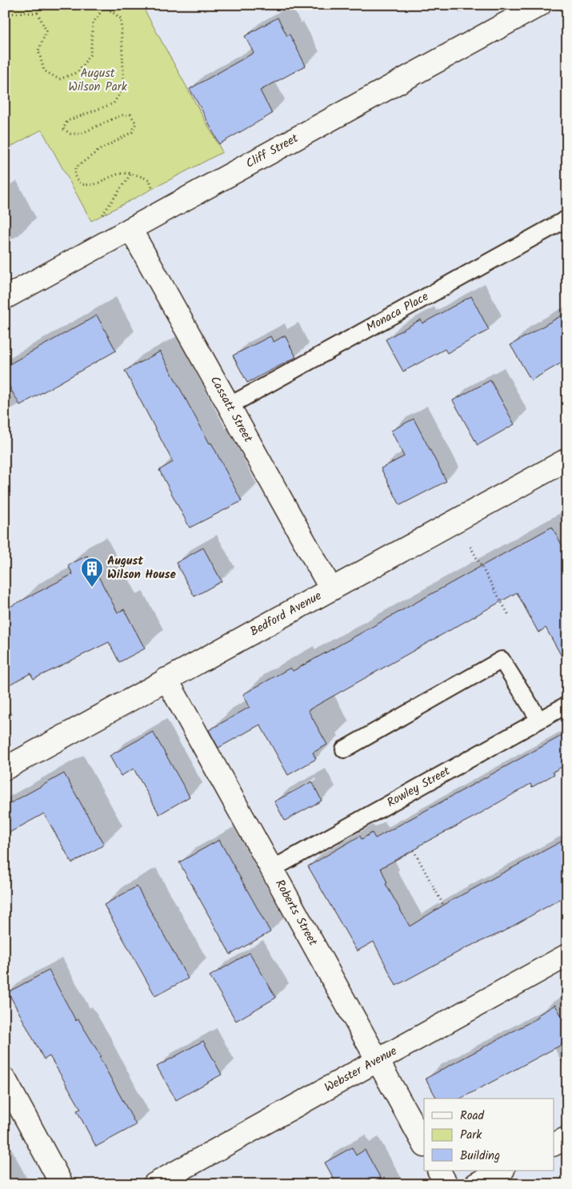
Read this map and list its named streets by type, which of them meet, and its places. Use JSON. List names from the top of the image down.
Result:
{
  "streets": {
    "street": [
      "Cliff Street",
      "Cassatt Street",
      "Bedford Avenue",
      "Roberts Street",
      "Webster Avenue"
    ],
    "lane": ["Monaca Place", "Rowley Street"]
  },
  "crossings": [
    ["Cliff Street", "Cassatt Street"],
    ["Monaca Place", "Cassatt Street"],
    ["Cassatt Street", "Bedford Avenue"],
    ["Bedford Avenue", "Roberts Street"],
    ["Rowley Street", "Roberts Street"],
    ["Roberts Street", "Webster Avenue"]
  ],
  "parks": ["August Wilson Park"],
  "places": {
    "building": ["August Wilson House"]
  },
  "legend": ["Road", "Park", "Building"]
}
